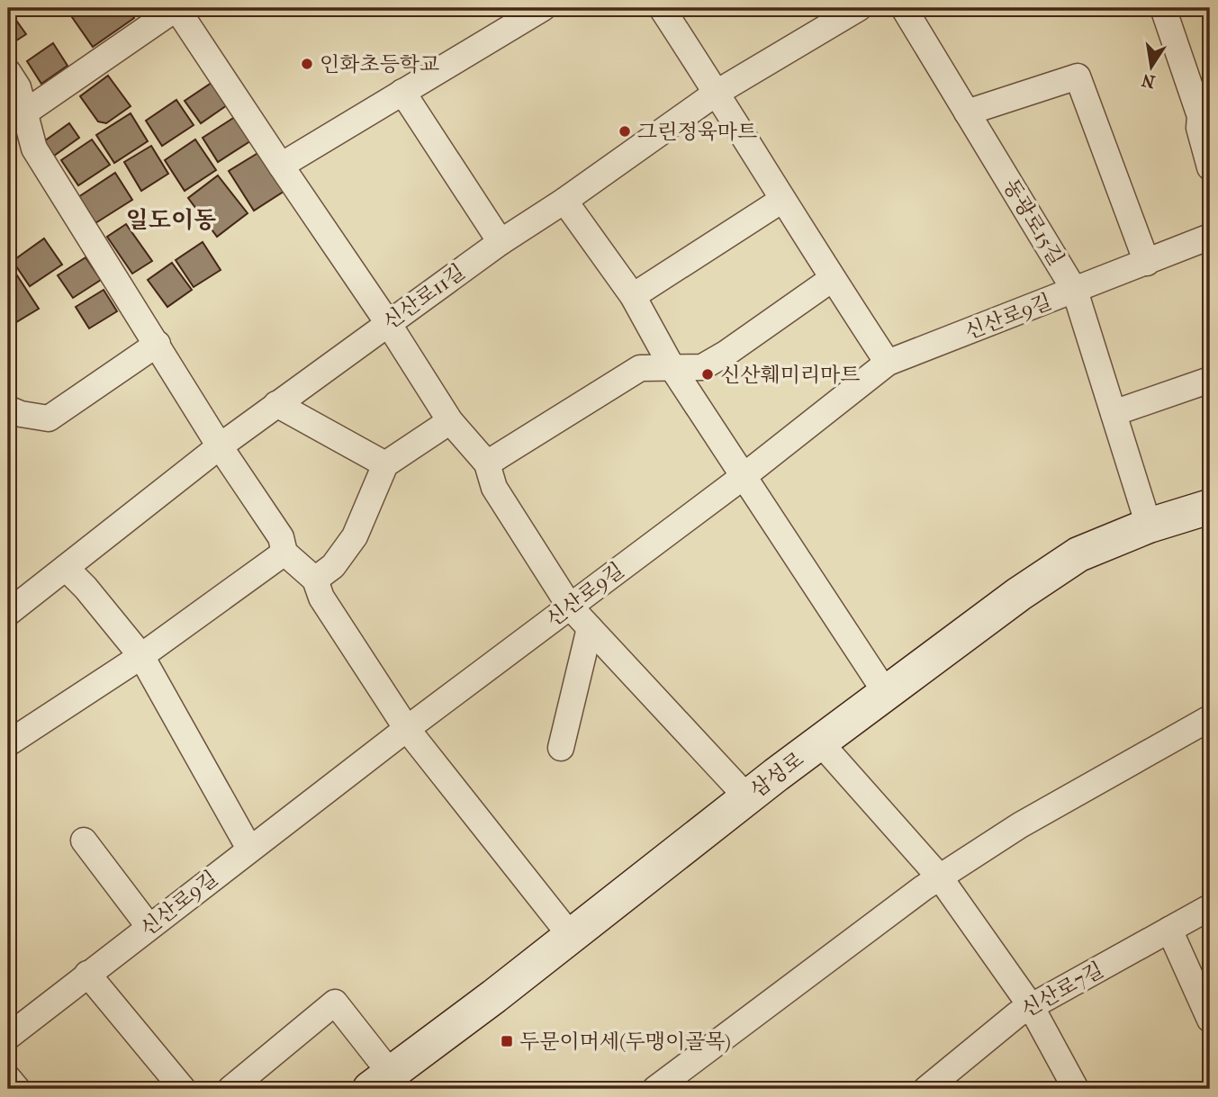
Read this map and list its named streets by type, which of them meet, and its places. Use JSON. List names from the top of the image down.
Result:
{
  "streets": {
    "street": [
      "동광로15길",
      "신산로11길",
      "신산로9길",
      "삼성로",
      "신산로7길"
    ]
  },
  "crossings": [
    ["동광로15길", "신산로9길"],
    ["동광로15길", "삼성로"]
  ],
  "districts": ["일도이동"],
  "places": {
    "other": ["인화초등학교", "그린정육마트", "신산훼미리마트"],
    "transit": ["두문이머세(두맹이골목)"]
  },
  "north": "bottom"
}
